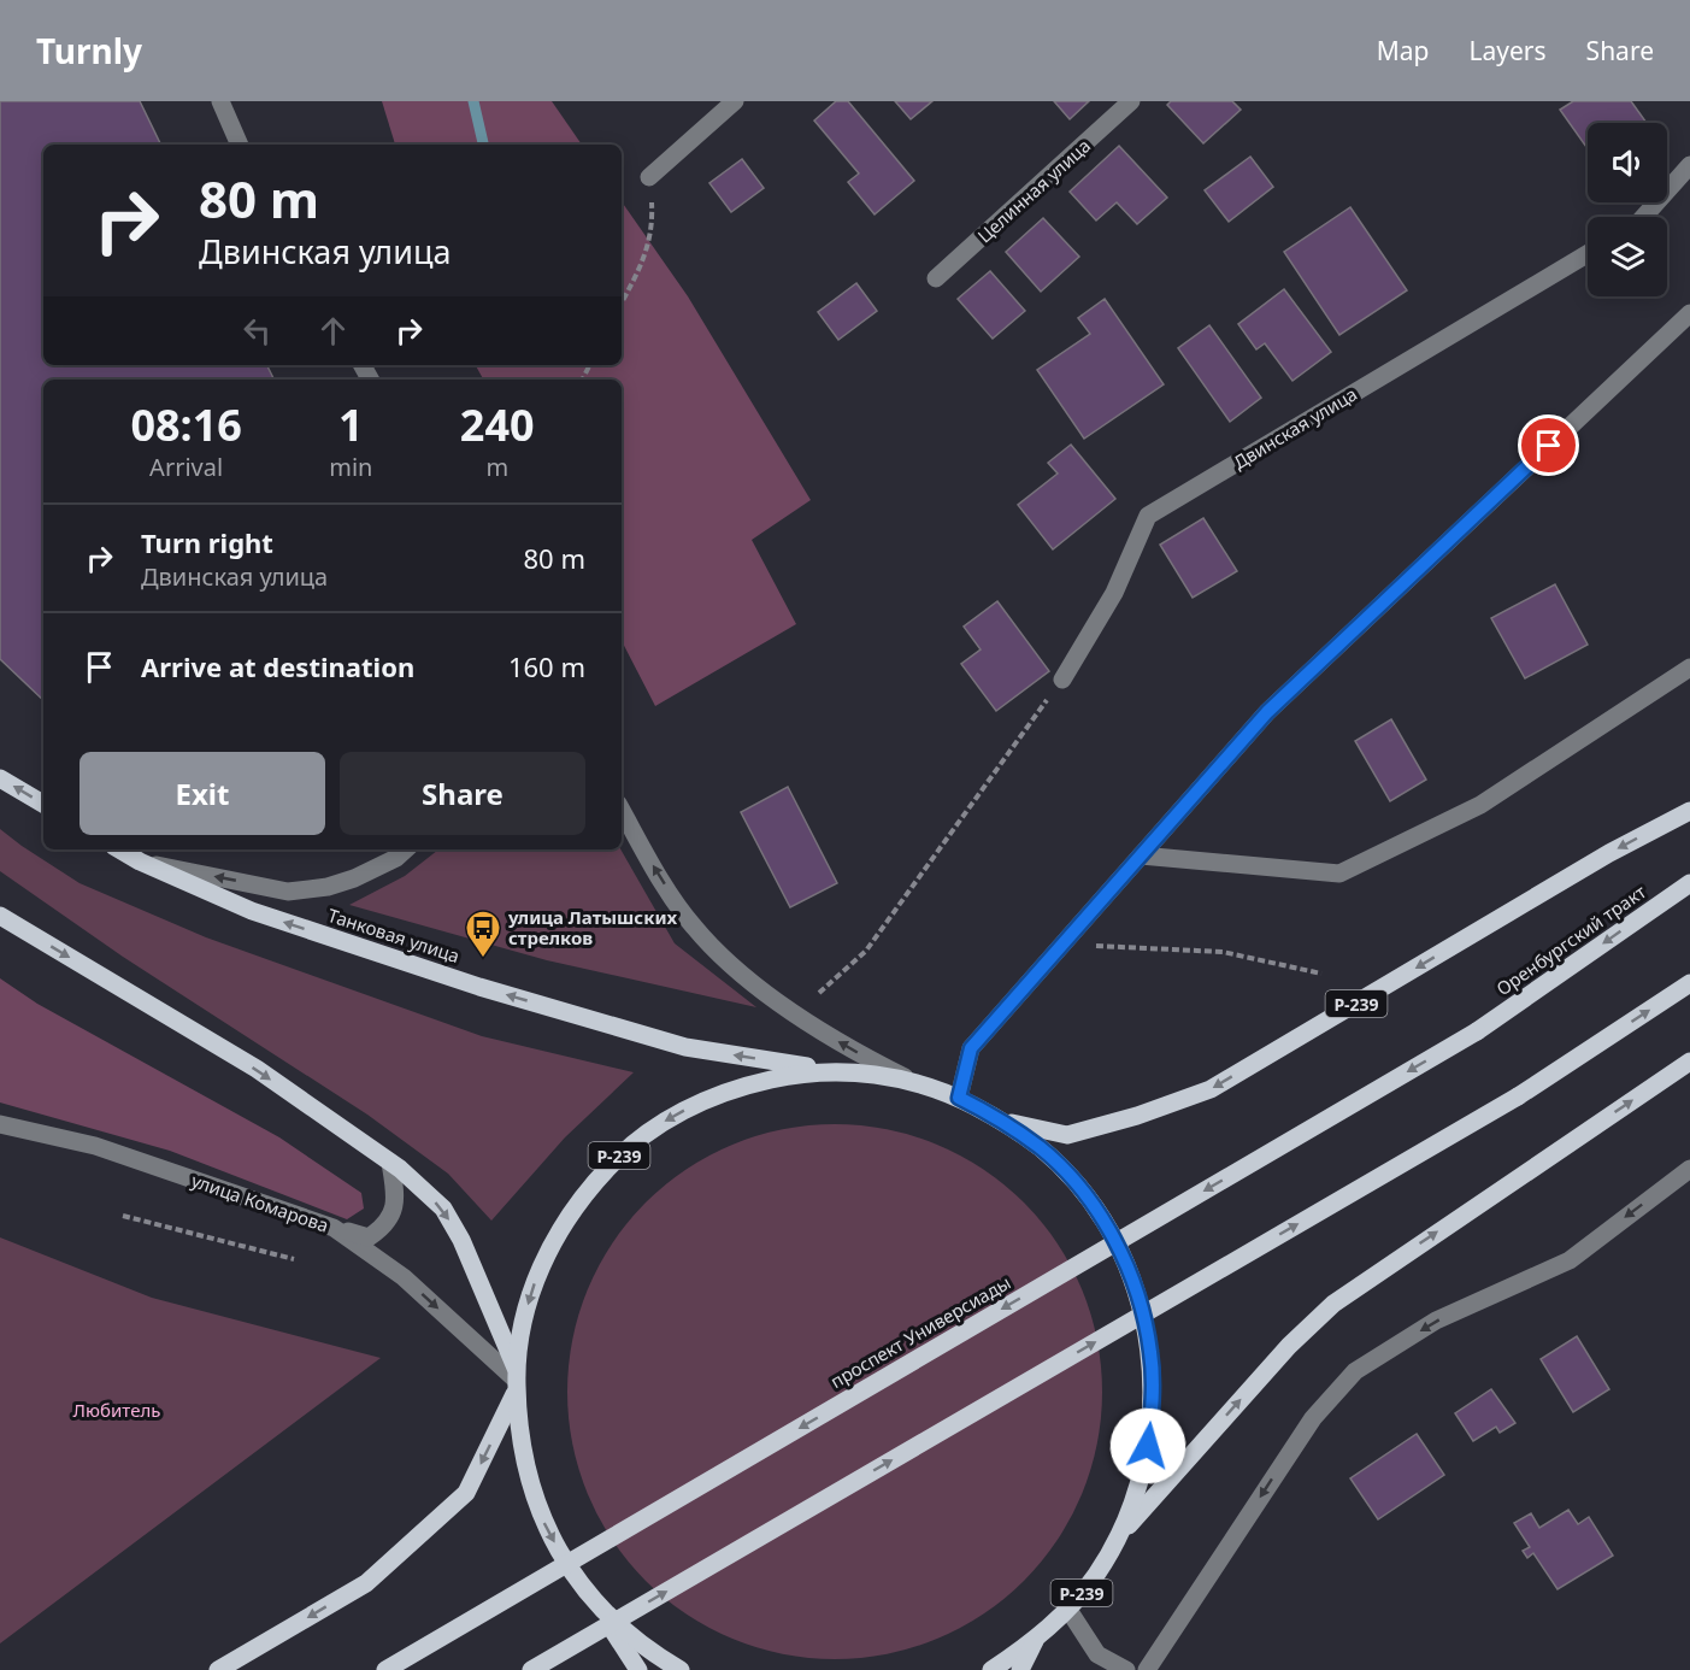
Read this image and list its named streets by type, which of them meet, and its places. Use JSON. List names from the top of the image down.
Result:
{
  "streets": {
    "main road": [
      "Танковая улица",
      "Оренбургский тракт",
      "Р-239",
      "проспект Универсиады"
    ],
    "street": ["Целинная улица", "Двинская улица", "улица Комарова"]
  },
  "crossings": [
    ["Танковая улица", "Р-239"],
    ["Оренбургский тракт", "проспект Универсиады"],
    ["Р-239", "улица Комарова"]
  ],
  "one_way": ["улица Комарова"],
  "parks": ["Любитель"],
  "places": {
    "bus stop": ["улица Латышских стрелков"]
  },
  "page": {
    "header": "Turnly",
    "nav": ["Map", "Layers", "Share"],
    "turn": ["80 m", "Двинская улица"],
    "eta": [
      "08:16",
      "Arrival",
      "1",
      "min",
      "240",
      "m"
    ],
    "list": [
      {
        "name": "Turn right",
        "note": "Двинская улица",
        "value": "80 m"
      },
      {
        "name": "Arrive at destination",
        "value": "160 m"
      }
    ],
    "buttons": ["Exit", "Share"]
  }
}
